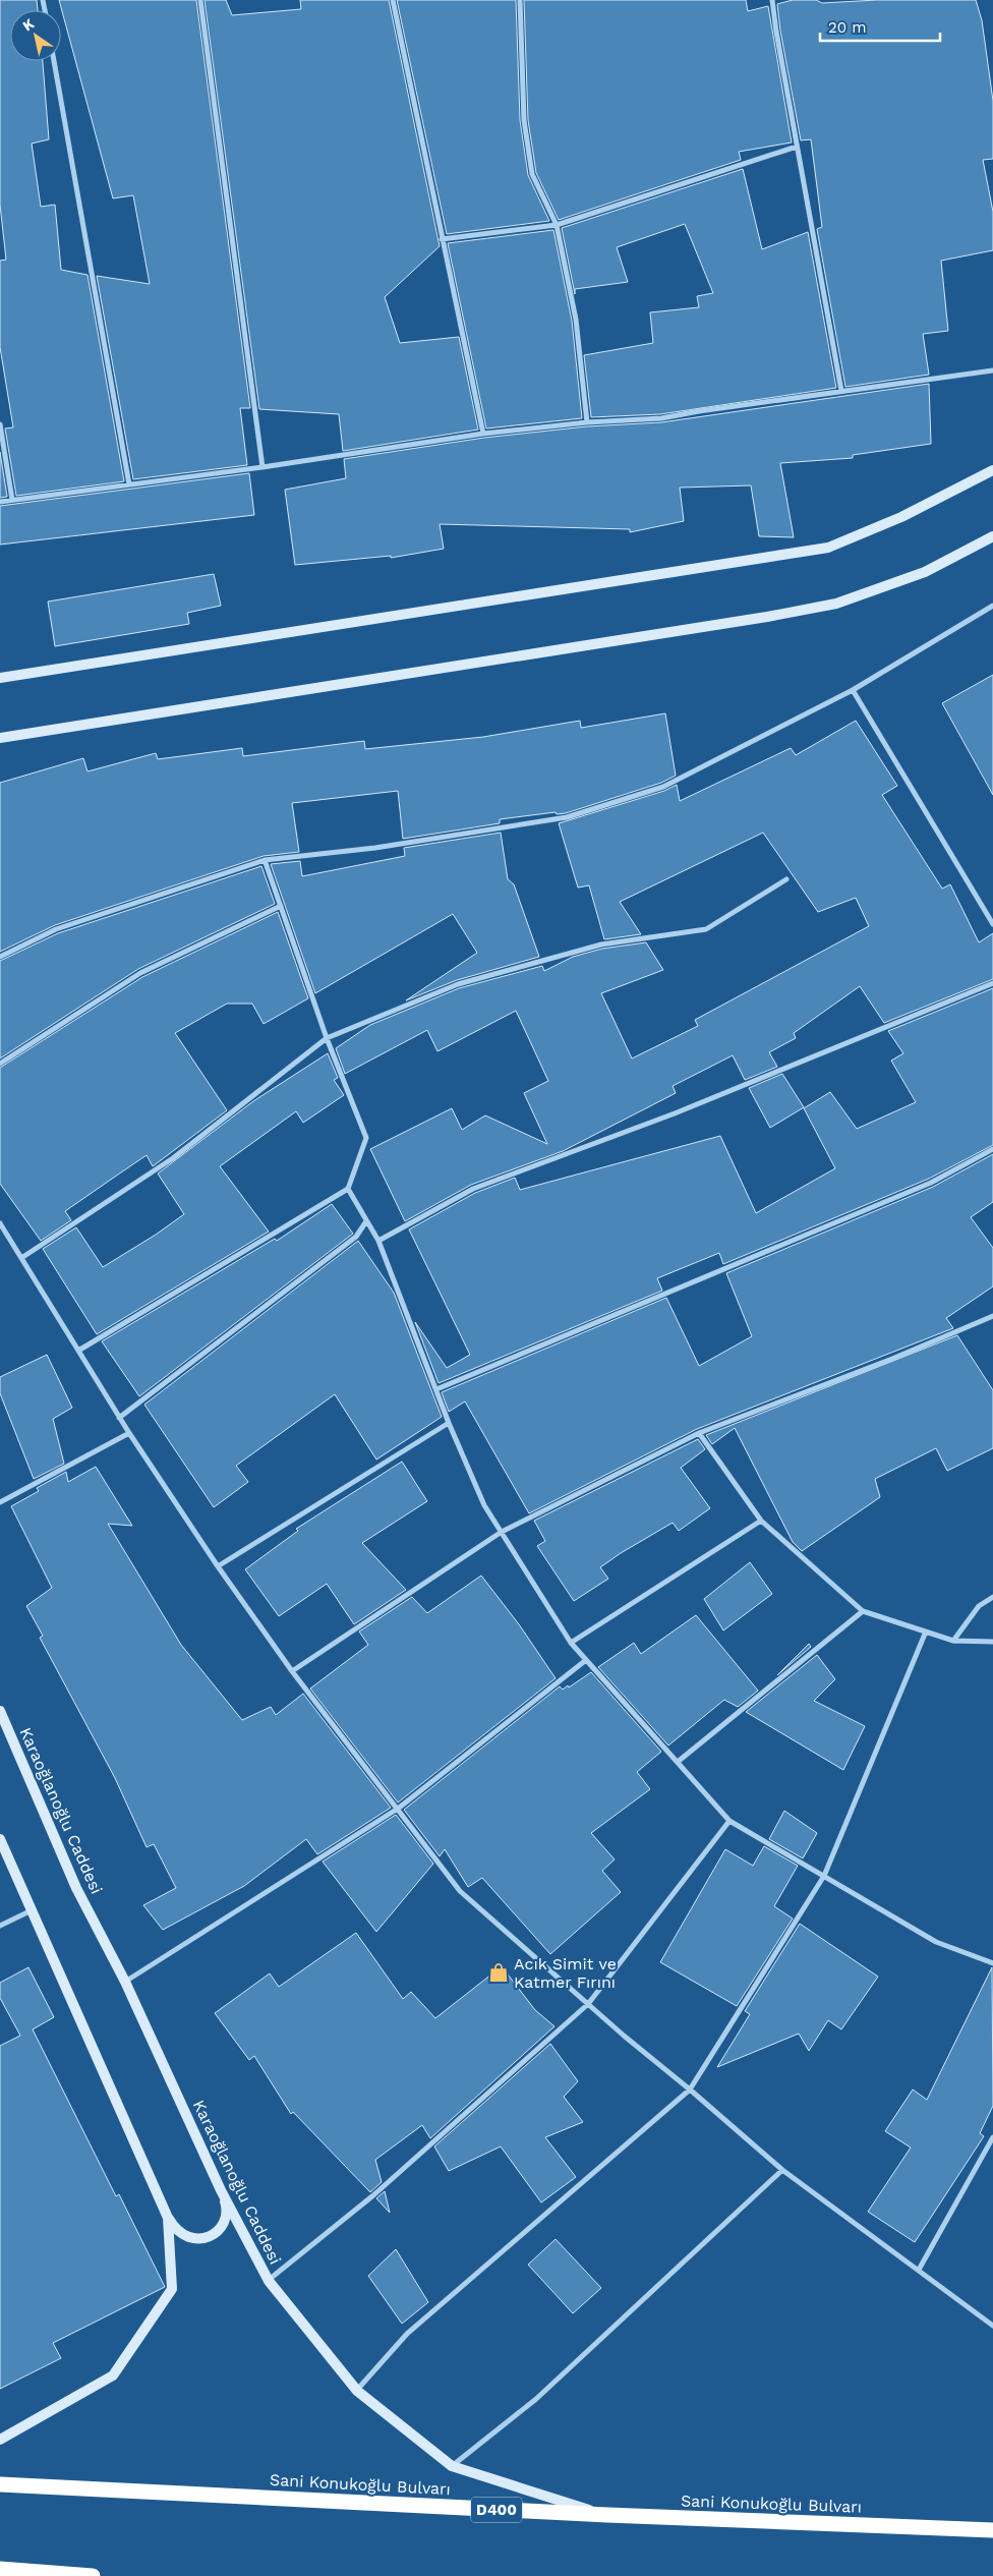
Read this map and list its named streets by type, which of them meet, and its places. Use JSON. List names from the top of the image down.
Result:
{
  "streets": {
    "highway": ["Sani Konukoğlu Bulvarı", "D400"],
    "main road": ["Karaoğlanoğlu Caddesi"]
  },
  "crossings": [
    ["Karaoğlanoğlu Caddesi", "Sani Konukoğlu Bulvarı"]
  ],
  "places": {
    "shop": ["Acık Simit ve Katmer Fırını"]
  },
  "scale_bar": "20 m",
  "north": "top left"
}
